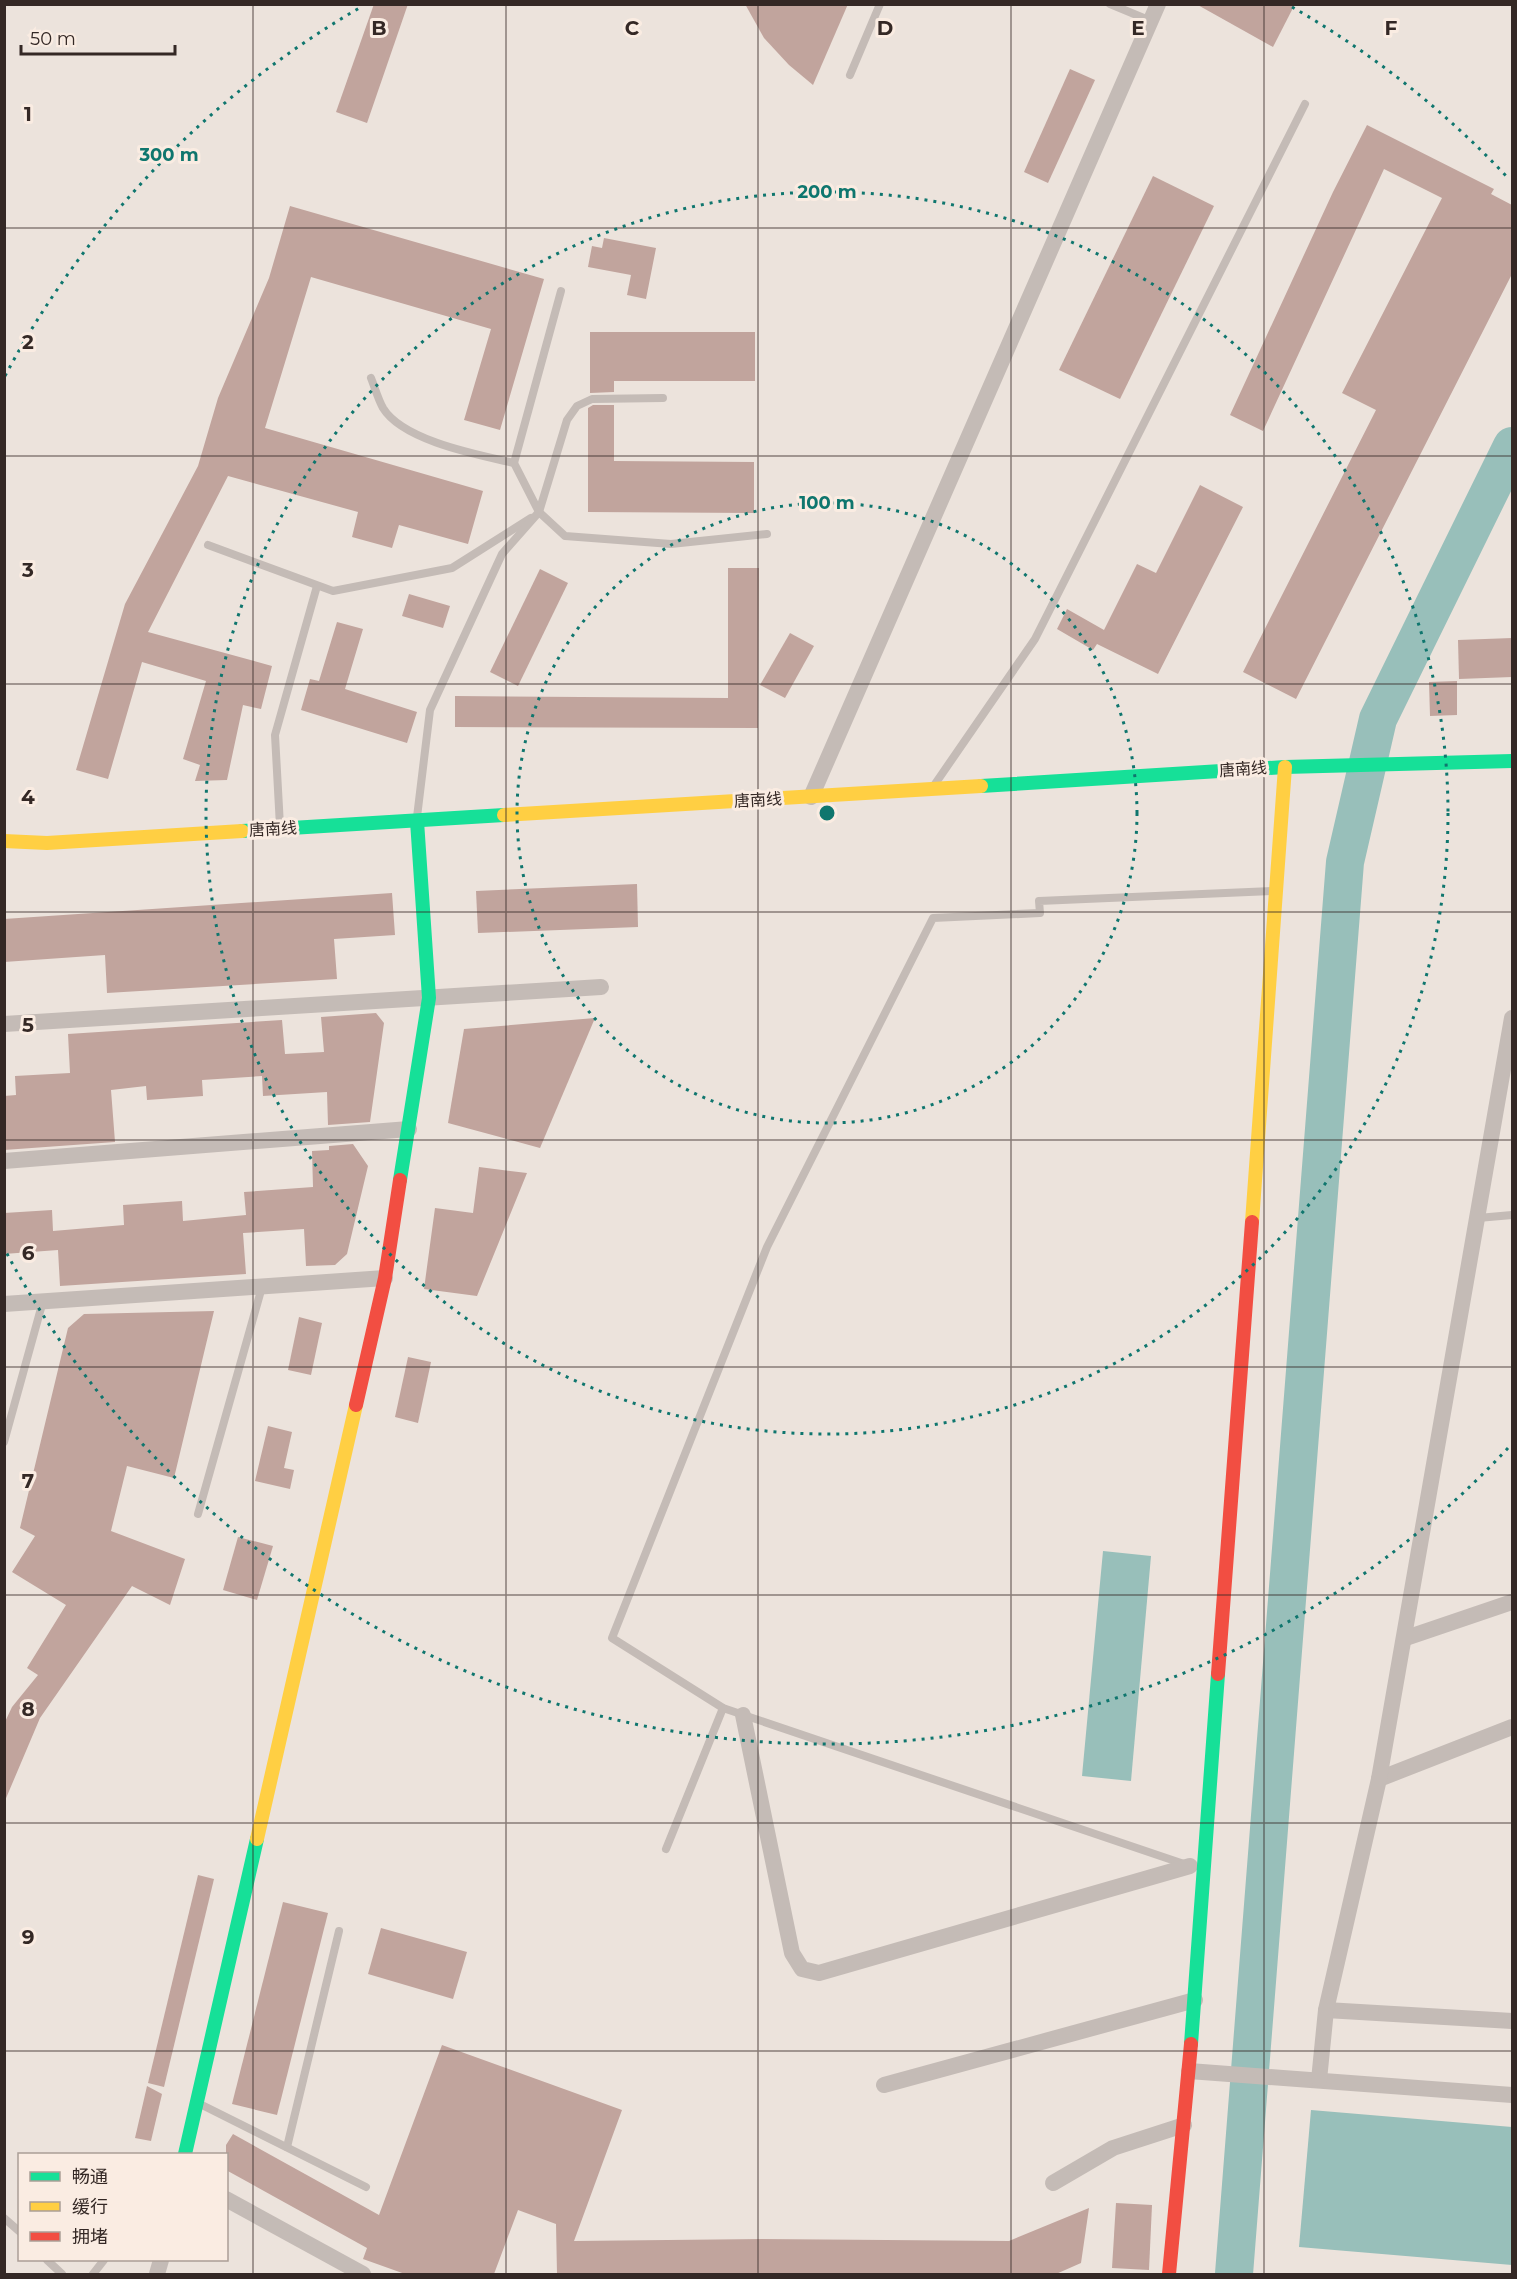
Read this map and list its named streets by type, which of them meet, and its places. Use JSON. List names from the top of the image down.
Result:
{
  "streets": {
    "street": ["唐南线"]
  },
  "legend": ["畅通", "缓行", "拥堵"],
  "scale_bar": "50 m",
  "grid": {
    "columns": [
      "B",
      "C",
      "D",
      "E",
      "F"
    ],
    "rows": [
      "1",
      "2",
      "3",
      "4",
      "5",
      "6",
      "7",
      "8",
      "9"
    ]
  },
  "rings": ["300 m", "200 m", "100 m"]
}
